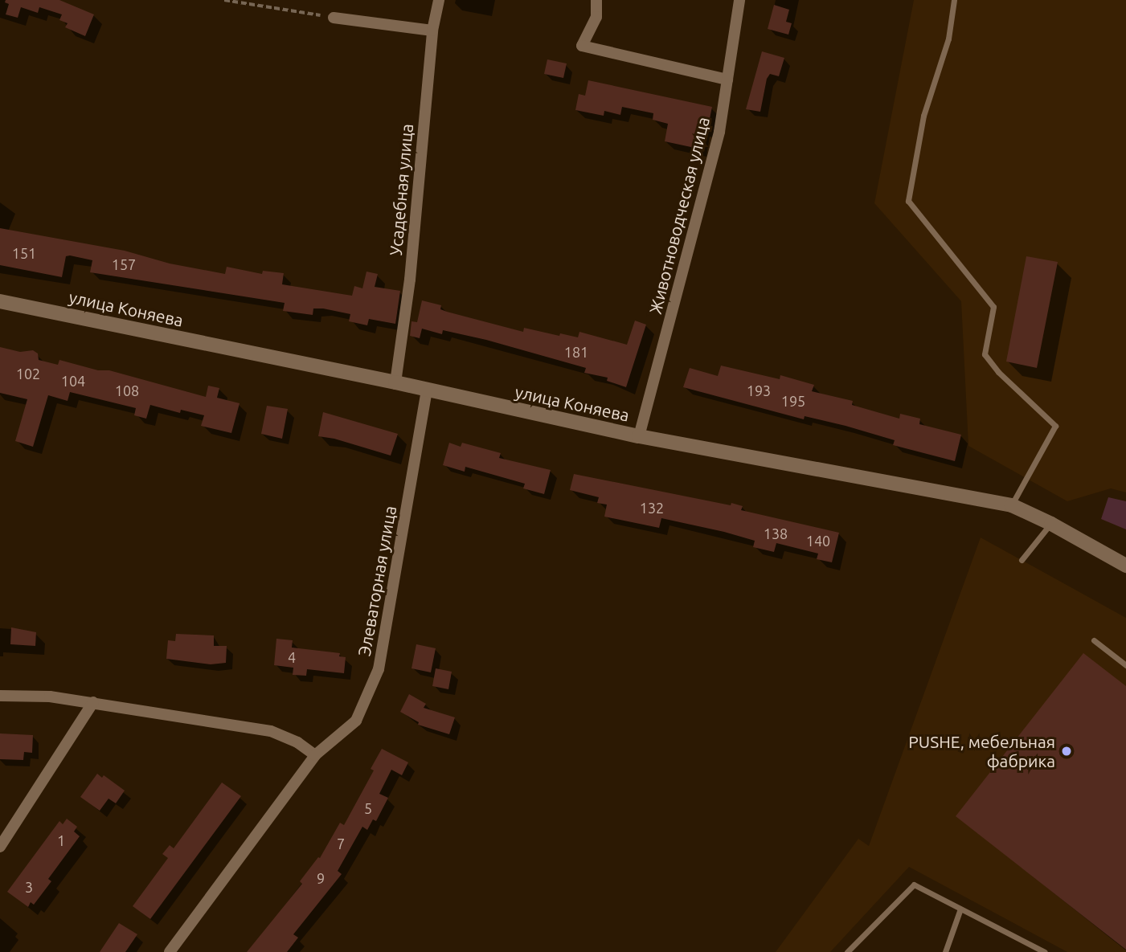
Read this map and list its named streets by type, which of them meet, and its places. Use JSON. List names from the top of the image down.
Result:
{
  "streets": {
    "street": [
      "Усадебная улица",
      "Животноводческая улица",
      "улица Коняева",
      "Элеваторная улица"
    ]
  },
  "crossings": [
    ["Усадебная улица", "улица Коняева"],
    ["Животноводческая улица", "улица Коняева"],
    ["улица Коняева", "Элеваторная улица"]
  ],
  "places": ["PUSHE, мебельная фабрика"],
  "house_numbers": [
    "151",
    "157",
    "181",
    "102",
    "104",
    "108",
    "193",
    "195",
    "132",
    "138",
    "140",
    "4",
    "5",
    "1",
    "7",
    "9",
    "3"
  ]
}
